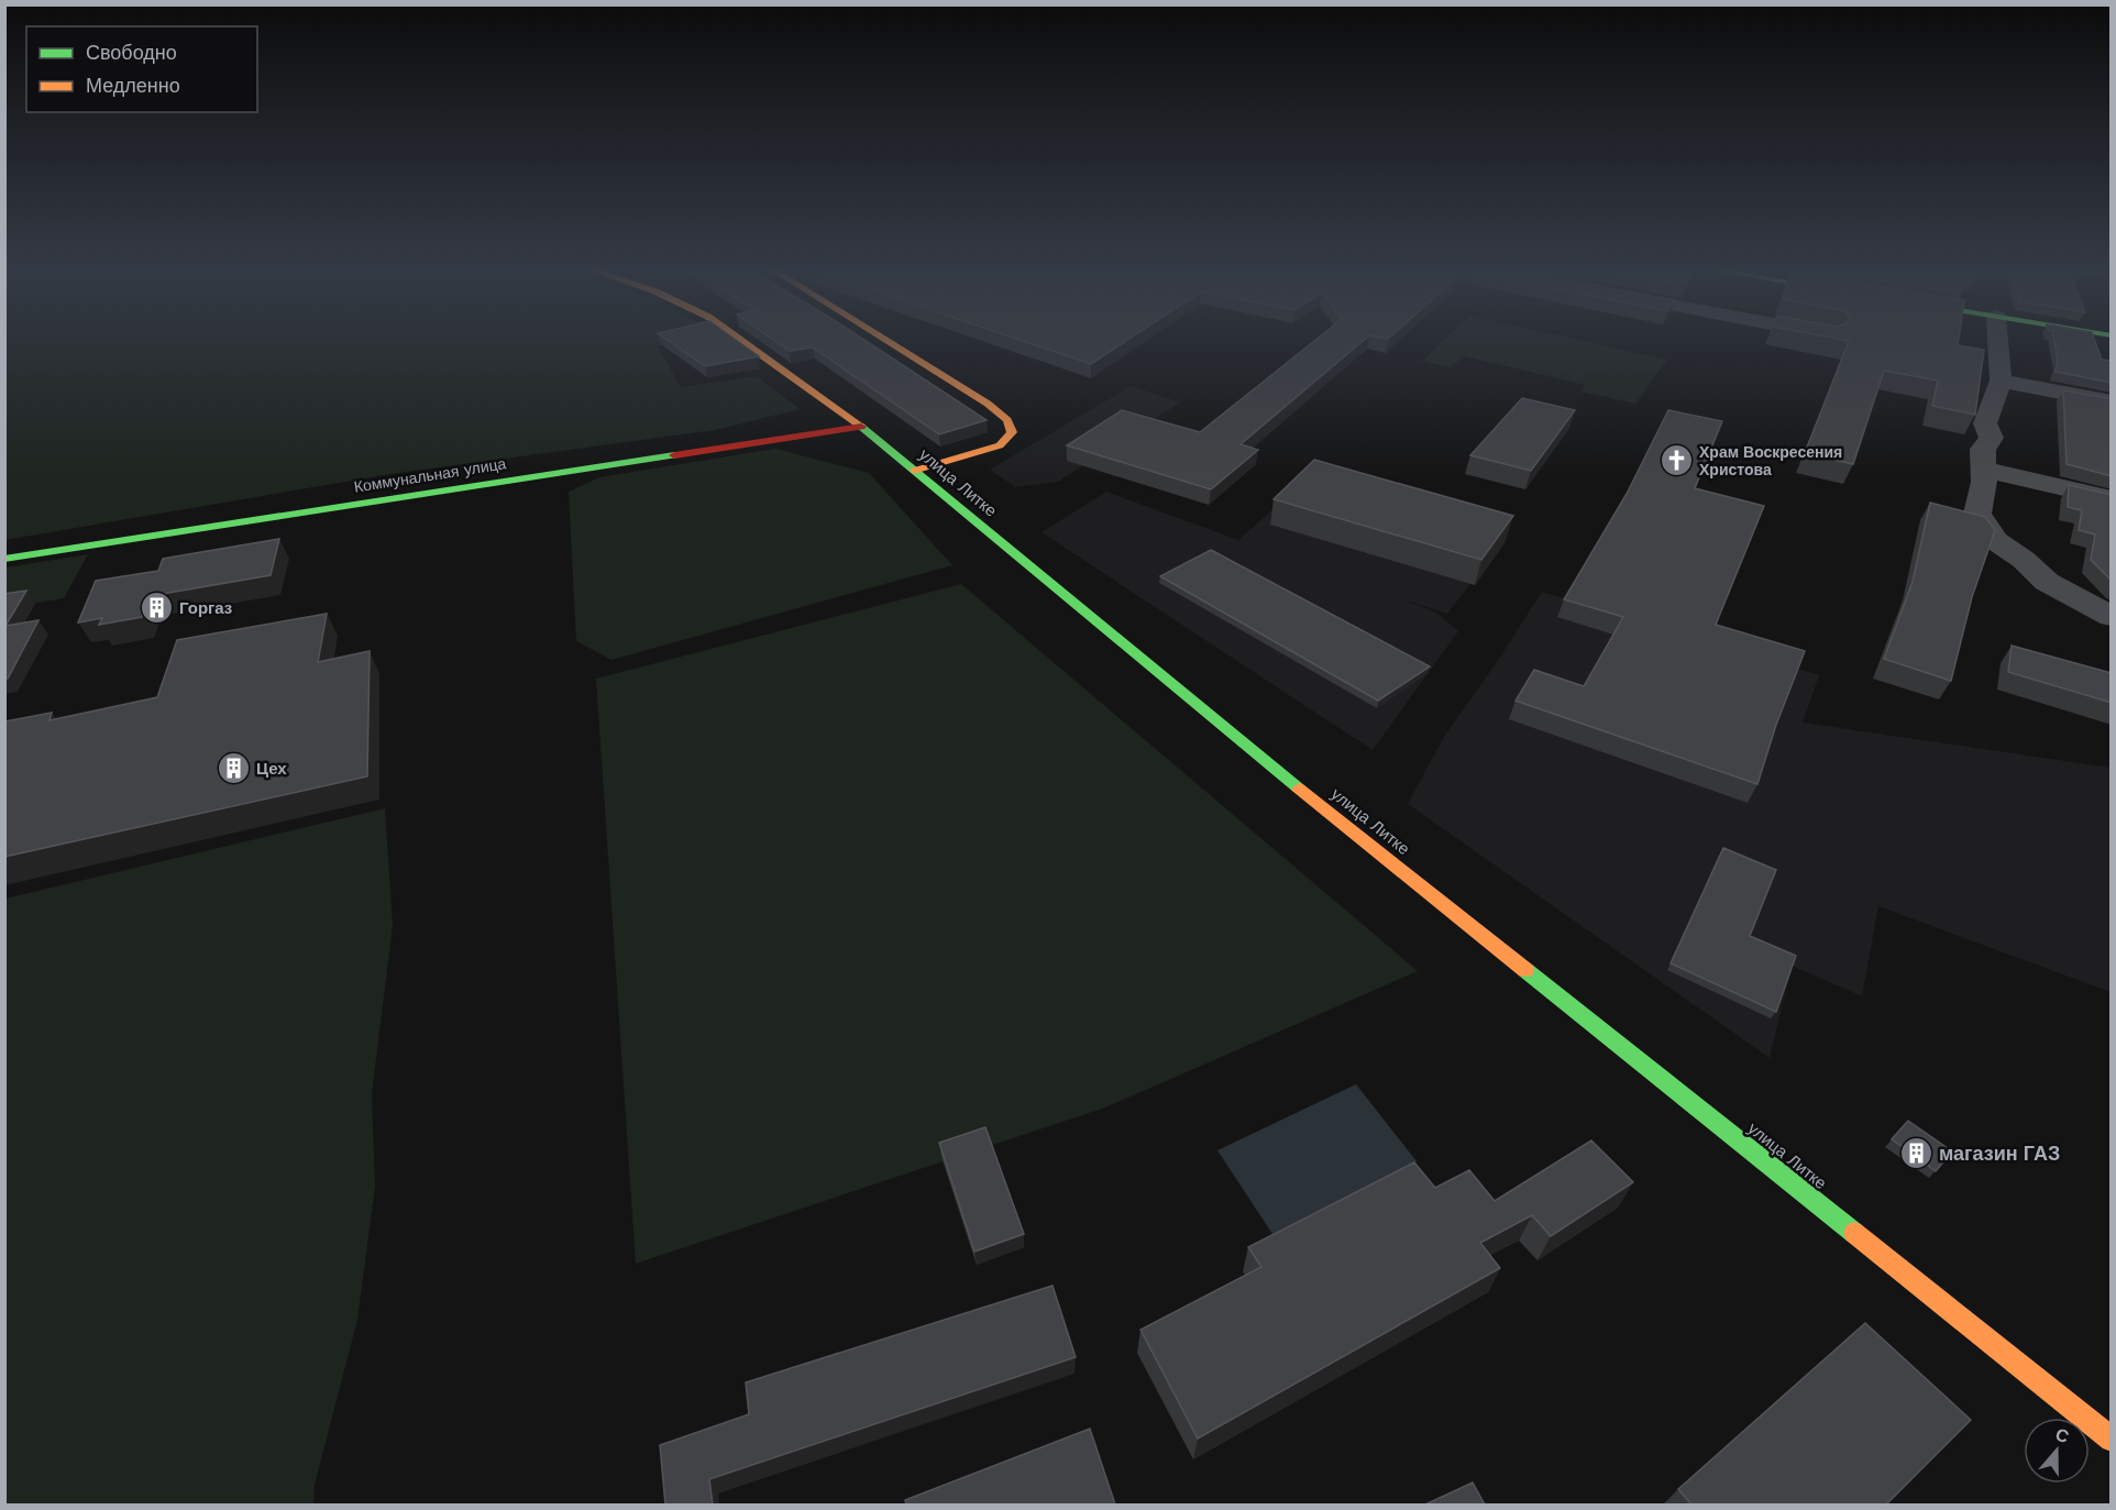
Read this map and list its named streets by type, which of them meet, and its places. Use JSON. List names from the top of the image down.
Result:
{
  "streets": {
    "street": ["Коммунальная улица", "улица Литке"]
  },
  "crossings": [
    ["Коммунальная улица", "улица Литке"]
  ],
  "places": {
    "church": ["Храм Воскресения Христова"],
    "building": ["Горгаз", "Цех", "магазин ГАЗ"]
  },
  "legend": ["Свободно", "Медленно"],
  "north": "top"
}
